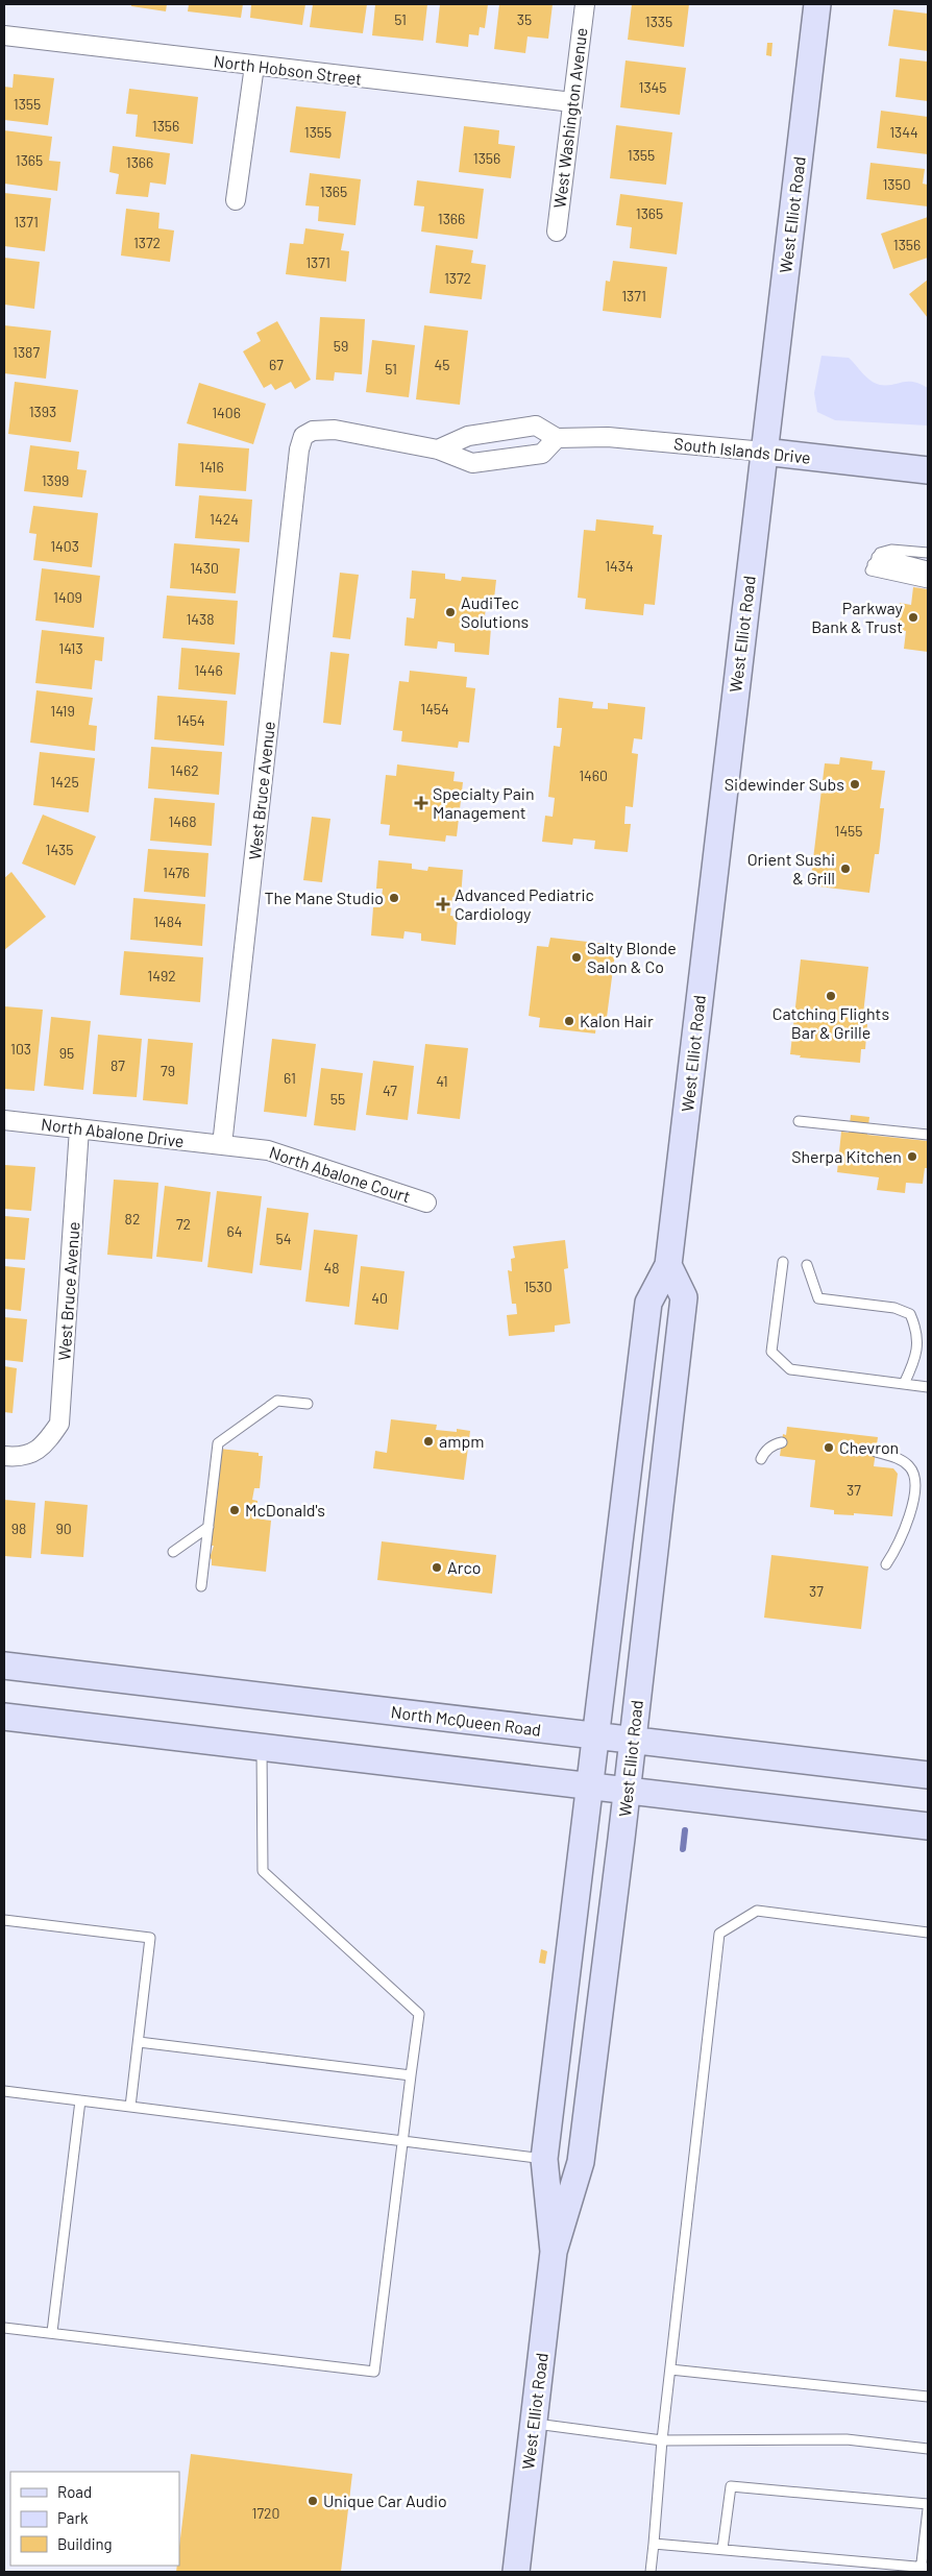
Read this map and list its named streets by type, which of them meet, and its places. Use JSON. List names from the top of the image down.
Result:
{
  "streets": {
    "main road": ["West Elliot Road", "South Islands Drive", "North McQueen Road"],
    "street": [
      "North Hobson Street",
      "West Washington Avenue",
      "West Bruce Avenue",
      "North Abalone Drive",
      "North Abalone Court"
    ]
  },
  "crossings": [
    ["North Hobson Street", "West Washington Avenue"],
    ["West Elliot Road", "South Islands Drive"],
    ["West Elliot Road", "North McQueen Road"],
    ["South Islands Drive", "West Bruce Avenue"],
    ["West Bruce Avenue", "North Abalone Drive"],
    ["West Bruce Avenue", "North Abalone Court"],
    ["North Abalone Drive", "North Abalone Court"]
  ],
  "places": {
    "other": [
      "AudiTec Solutions",
      "Parkway Bank & Trust",
      "Sidewinder Subs",
      "Orient Sushi & Grill",
      "The Mane Studio",
      "Salty Blonde Salon & Co",
      "Catching Flights Bar & Grille",
      "Kalon Hair",
      "Sherpa Kitchen",
      "ampm",
      "Chevron",
      "McDonald's",
      "Arco",
      "Unique Car Audio"
    ],
    "health": ["Specialty Pain Management", "Advanced Pediatric Cardiology"]
  },
  "house_numbers": [
    "51",
    "35",
    "1335",
    "1345",
    "1355",
    "1356",
    "1355",
    "1344",
    "1355",
    "1356",
    "1365",
    "1366",
    "1350",
    "1365",
    "1365",
    "1366",
    "1371",
    "1372",
    "1356",
    "1371",
    "1372",
    "1371",
    "59",
    "1387",
    "67",
    "45",
    "51",
    "1393",
    "1406",
    "1416",
    "1399",
    "1424",
    "1403",
    "1434",
    "1430",
    "1409",
    "1438",
    "1413",
    "1446",
    "1454",
    "1419",
    "1454",
    "1462",
    "1460",
    "1425",
    "1468",
    "1455",
    "1435",
    "1476",
    "1484",
    "1492",
    "103",
    "95",
    "87",
    "79",
    "61",
    "41",
    "47",
    "55",
    "82",
    "72",
    "64",
    "54",
    "48",
    "1530",
    "40",
    "37",
    "98",
    "90",
    "37",
    "1720"
  ],
  "legend": ["Road", "Park", "Building"]
}
